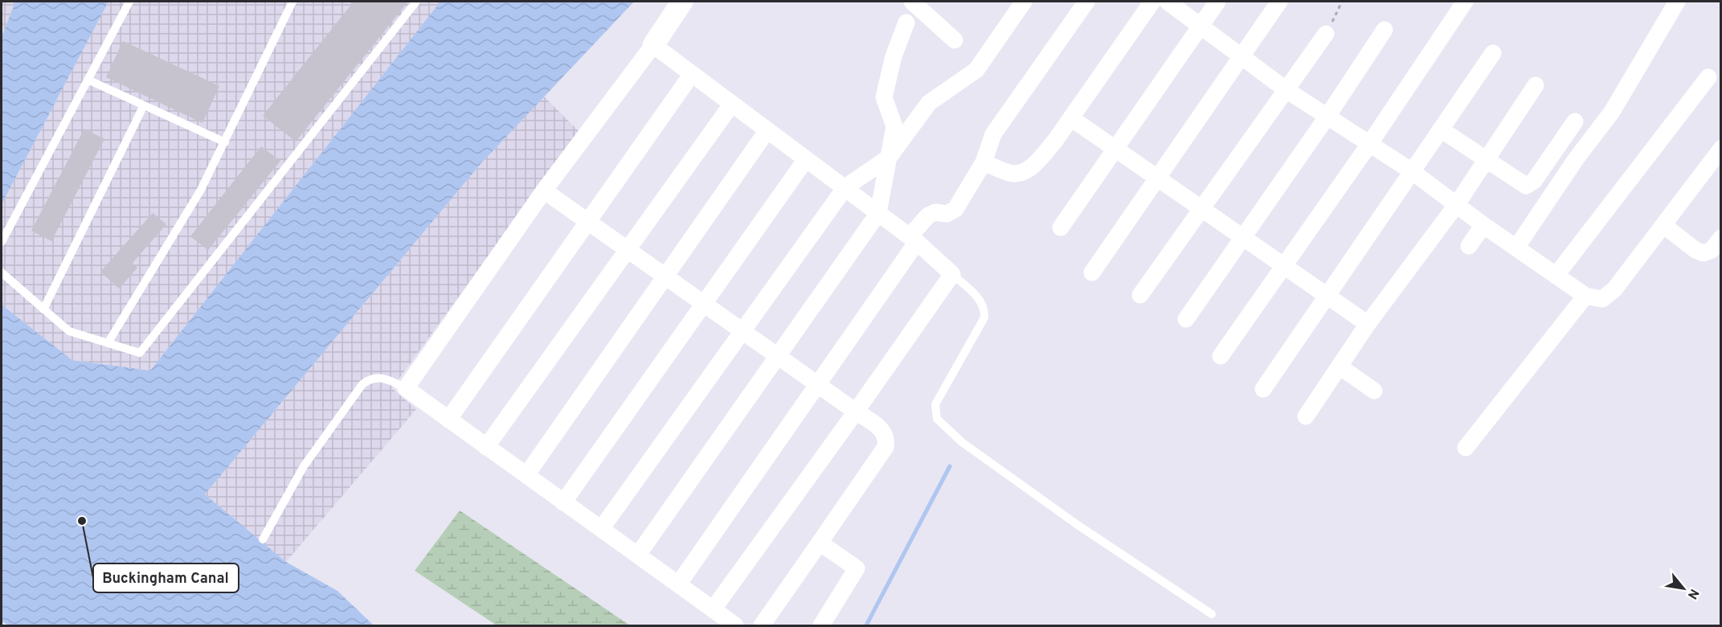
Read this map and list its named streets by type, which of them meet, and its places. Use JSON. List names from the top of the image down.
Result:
{
  "places": ["Buckingham Canal"],
  "north": "bottom right"
}
